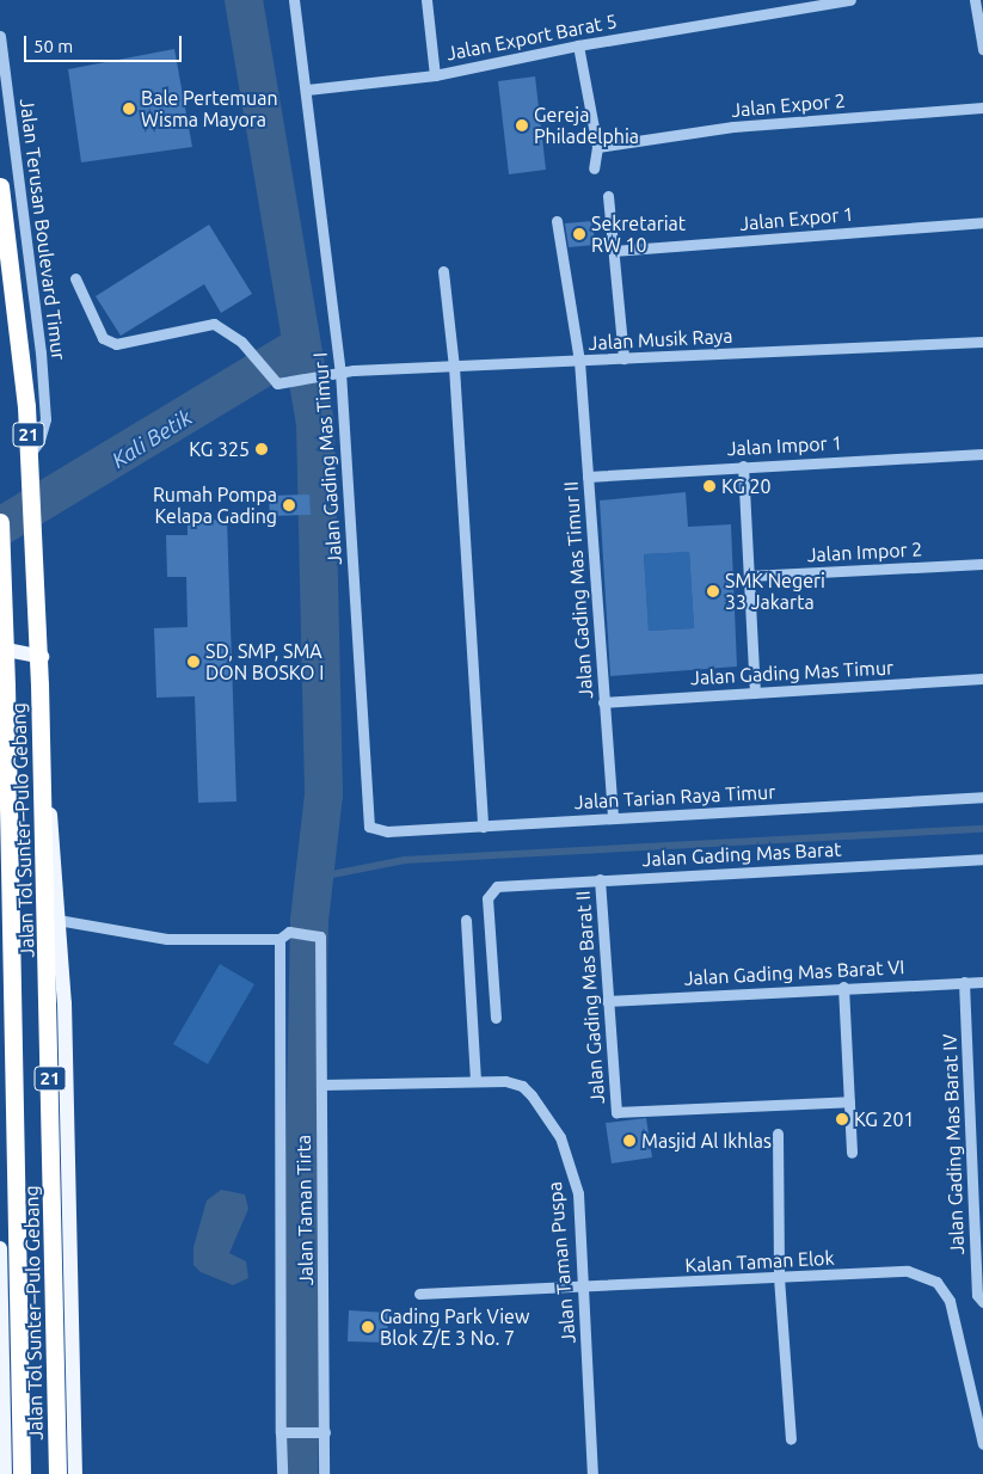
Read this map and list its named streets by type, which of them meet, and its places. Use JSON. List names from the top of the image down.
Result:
{
  "streets": {
    "highway": ["21", "Jalan Tol Sunter–Pulo Gebang"],
    "street": [
      "Jalan Export Barat 5",
      "Jalan Expor 2",
      "Jalan Expor 1",
      "Jalan Terusan Boulevard Timur",
      "Jalan Musik Raya",
      "Jalan Impor 1",
      "Jalan Gading Mas Timur I",
      "Jalan Impor 2",
      "Jalan Gading Mas Timur II",
      "Jalan Gading Mas Timur",
      "Jalan Tarian Raya Timur",
      "Jalan Gading Mas Barat",
      "Jalan Gading Mas Barat VI",
      "Jalan Gading Mas Barat II",
      "Jalan Gading Mas Barat IV",
      "Jalan Taman Tirta",
      "Kalan Taman Elok",
      "Jalan Taman Puspa"
    ]
  },
  "crossings": [
    ["Jalan Export Barat 5", "Jalan Gading Mas Timur I"],
    ["Jalan Musik Raya", "Jalan Gading Mas Timur I"],
    ["Jalan Musik Raya", "Jalan Gading Mas Timur II"],
    ["Jalan Impor 1", "Jalan Gading Mas Timur II"],
    ["Jalan Gading Mas Timur I", "Jalan Tarian Raya Timur"],
    ["Jalan Gading Mas Timur II", "Jalan Gading Mas Timur"],
    ["Jalan Gading Mas Timur II", "Jalan Tarian Raya Timur"],
    ["Jalan Gading Mas Barat", "Jalan Gading Mas Barat II"],
    ["Jalan Gading Mas Barat VI", "Jalan Gading Mas Barat II"],
    ["Jalan Gading Mas Barat VI", "Jalan Gading Mas Barat IV"],
    ["Jalan Taman Tirta", "Jalan Taman Puspa"],
    ["Kalan Taman Elok", "Jalan Taman Puspa"]
  ],
  "water": ["Kali Betik"],
  "places": [
    "Bale Pertemuan Wisma Mayora",
    "Gereja Philadelphia",
    "Sekretariat RW 10",
    "KG 325",
    "KG 20",
    "Rumah Pompa Kelapa Gading",
    "SMK Negeri 33 Jakarta",
    "SD, SMP, SMA DON BOSKO I",
    "KG 201",
    "Masjid Al Ikhlas",
    "Gading Park View Blok Z/E 3 No. 7"
  ],
  "scale_bar": "50 m"
}
